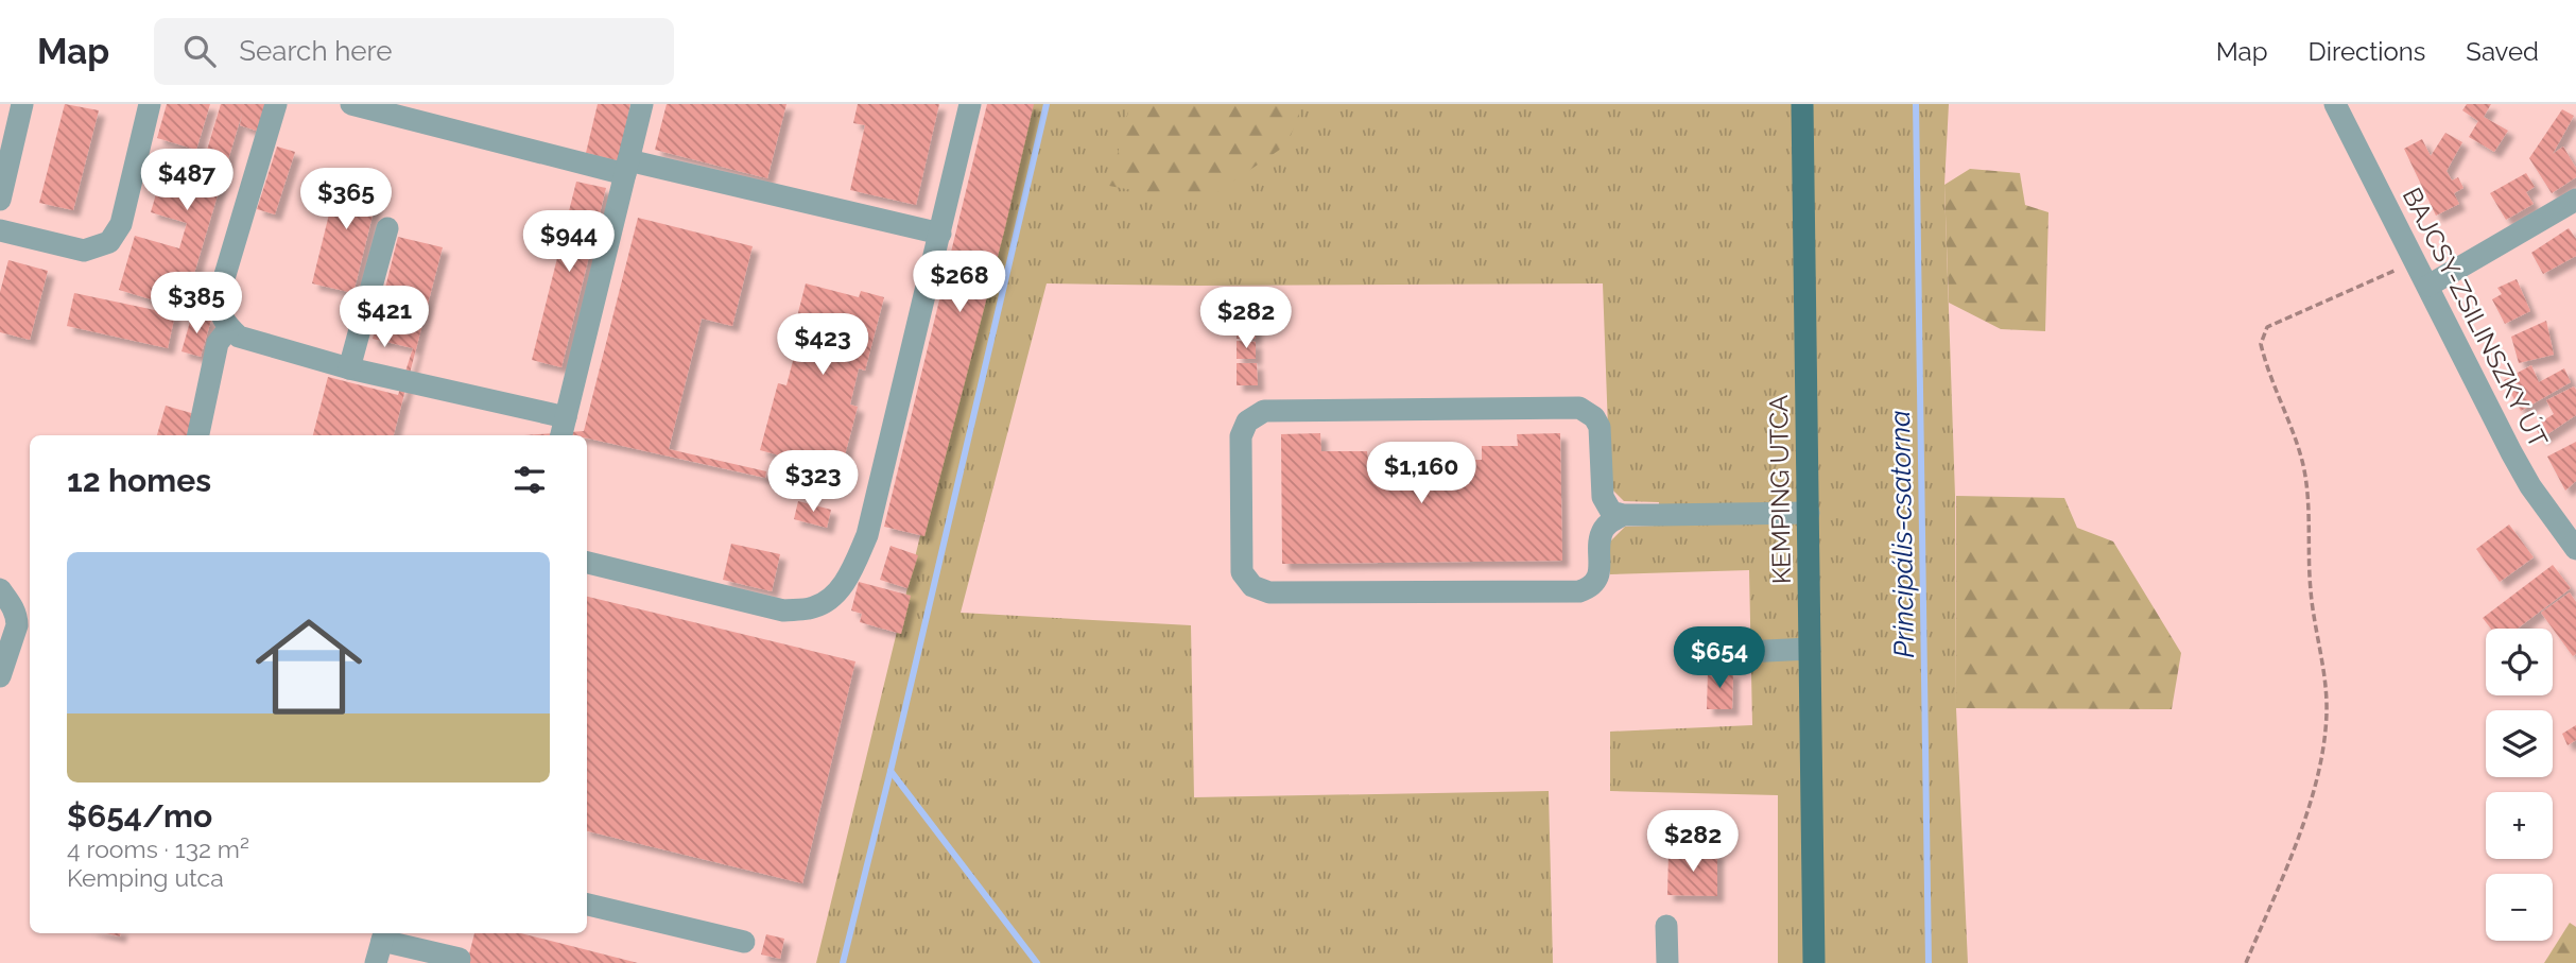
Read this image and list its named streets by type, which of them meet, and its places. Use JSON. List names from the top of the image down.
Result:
{
  "streets": {
    "main road": ["KEMPING UTCA"],
    "street": ["BAJCSY-ZSILINSZKY ÚT"]
  },
  "water": ["Principális-csatorna"],
  "page": {
    "header": "Map",
    "search": "Search here",
    "nav": ["Map", "Directions", "Saved"],
    "price": [
      "$487",
      "$365",
      "$944",
      "$268",
      "$385",
      "$421",
      "$282",
      "$423",
      "$1,160",
      "$323",
      "$654",
      "$282"
    ],
    "heading": "12 homes",
    "list": [
      {
        "name": "$654/mo",
        "note": "4 rooms · 132 m² · Kemping utca"
      }
    ],
    "map_buttons": ["+", "−"]
  }
}
